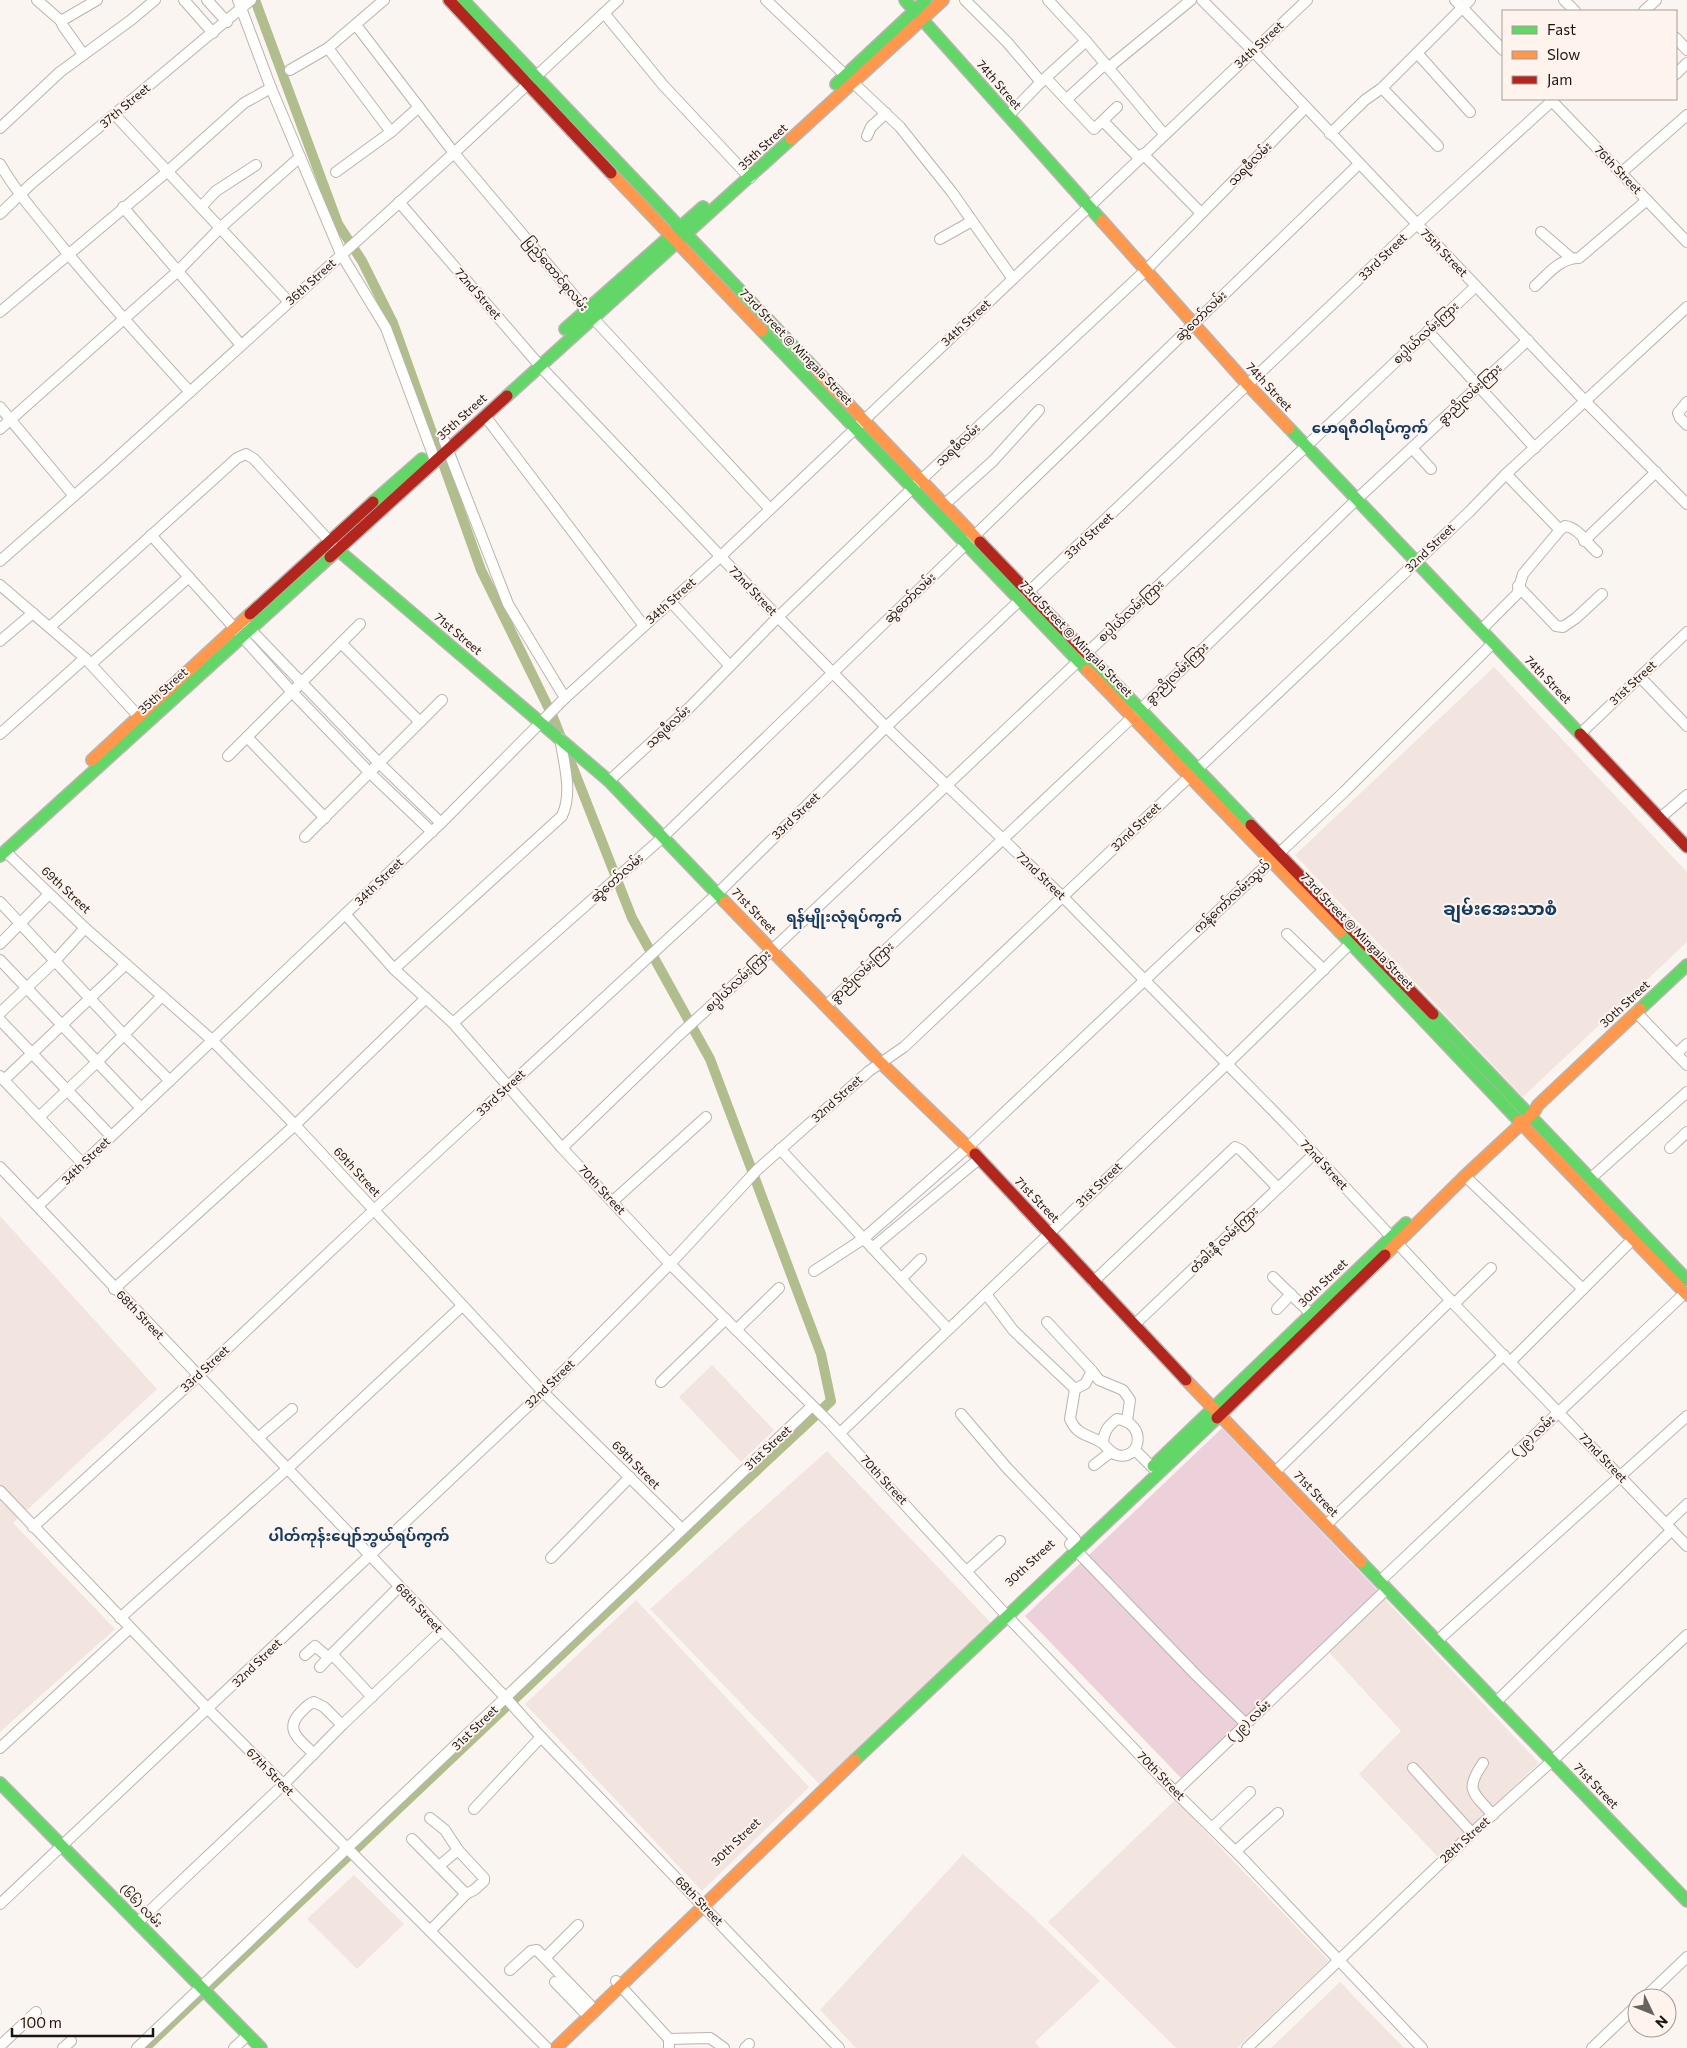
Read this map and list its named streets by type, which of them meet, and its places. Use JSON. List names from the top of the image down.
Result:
{
  "streets": {
    "main road": [
      "74th Street",
      "35th Street",
      "73rd Street @ Mingala Street",
      "71st Street",
      "30th Street",
      "(၆၆) လမ်း"
    ],
    "street": [
      "34th Street",
      "37th Street",
      "သရဖီလမ်း",
      "76th Street",
      "75th Street",
      "33rd Street",
      "ပြည်ထောင်စုလမ်း",
      "36th Street",
      "72nd Street",
      "ဆွဲတော်လမ်း",
      "စပ္ပါယ်လမ်းကြား",
      "ခွာညိုလမ်းကြား",
      "32nd Street",
      "31st Street",
      "69th Street",
      "ကန့်ကော်လမ်းသွယ်",
      "70th Street",
      "တံခါးနီ လမ်းကြား",
      "68th Street",
      "(၂၉) လမ်း",
      "67th Street",
      "28th Street"
    ]
  },
  "crossings": [
    ["34th Street", "74th Street"],
    ["34th Street", "75th Street"],
    ["34th Street", "ပြည်ထောင်စုလမ်း"],
    ["34th Street", "72nd Street"],
    ["34th Street", "73rd Street @ Mingala Street"],
    ["34th Street", "71st Street"],
    ["34th Street", "69th Street"],
    ["34th Street", "70th Street"],
    ["34th Street", "68th Street"],
    ["74th Street", "35th Street"],
    ["74th Street", "သရဖီလမ်း"],
    ["74th Street", "33rd Street"],
    ["74th Street", "ဆွဲတော်လမ်း"],
    ["74th Street", "စပ္ပါယ်လမ်းကြား"],
    ["74th Street", "ခွာညိုလမ်းကြား"],
    ["74th Street", "32nd Street"],
    ["74th Street", "31st Street"],
    ["74th Street", "ကန့်ကော်လမ်းသွယ်"],
    ["35th Street", "ပြည်ထောင်စုလမ်း"],
    ["35th Street", "72nd Street"],
    ["35th Street", "73rd Street @ Mingala Street"],
    ["35th Street", "71st Street"],
    ["35th Street", "69th Street"],
    ["သရဖီလမ်း", "75th Street"],
    ["သရဖီလမ်း", "72nd Street"],
    ["သရဖီလမ်း", "73rd Street @ Mingala Street"],
    ["သရဖီလမ်း", "71st Street"],
    ["76th Street", "33rd Street"],
    ["75th Street", "33rd Street"],
    ["75th Street", "ဆွဲတော်လမ်း"],
    ["75th Street", "စပ္ပါယ်လမ်းကြား"],
    ["75th Street", "ခွာညိုလမ်းကြား"],
    ["75th Street", "32nd Street"],
    ["33rd Street", "72nd Street"],
    ["33rd Street", "73rd Street @ Mingala Street"],
    ["33rd Street", "71st Street"],
    ["33rd Street", "69th Street"],
    ["33rd Street", "70th Street"],
    ["33rd Street", "68th Street"],
    ["33rd Street", "67th Street"],
    ["ပြည်ထောင်စုလမ်း", "36th Street"],
    ["36th Street", "72nd Street"],
    ["36th Street", "73rd Street @ Mingala Street"],
    ["72nd Street", "ဆွဲတော်လမ်း"],
    ["72nd Street", "စပ္ပါယ်လမ်းကြား"],
    ["72nd Street", "ခွာညိုလမ်းကြား"],
    ["72nd Street", "32nd Street"],
    ["72nd Street", "31st Street"],
    ["72nd Street", "ကန့်ကော်လမ်းသွယ်"],
    ["72nd Street", "30th Street"],
    ["72nd Street", "တံခါးနီ လမ်းကြား"],
    ["72nd Street", "(၂၉) လမ်း"],
    ["ဆွဲတော်လမ်း", "73rd Street @ Mingala Street"],
    ["ဆွဲတော်လမ်း", "71st Street"],
    ["ဆွဲတော်လမ်း", "70th Street"],
    ["စပ္ပါယ်လမ်းကြား", "73rd Street @ Mingala Street"],
    ["စပ္ပါယ်လမ်းကြား", "71st Street"],
    ["စပ္ပါယ်လမ်းကြား", "70th Street"],
    ["73rd Street @ Mingala Street", "ခွာညိုလမ်းကြား"],
    ["73rd Street @ Mingala Street", "32nd Street"],
    ["73rd Street @ Mingala Street", "31st Street"],
    ["73rd Street @ Mingala Street", "ကန့်ကော်လမ်းသွယ်"],
    ["73rd Street @ Mingala Street", "30th Street"],
    ["73rd Street @ Mingala Street", "(၂၉) လမ်း"],
    ["ခွာညိုလမ်းကြား", "71st Street"],
    ["32nd Street", "71st Street"],
    ["32nd Street", "69th Street"],
    ["32nd Street", "70th Street"],
    ["32nd Street", "68th Street"],
    ["32nd Street", "67th Street"],
    ["32nd Street", "(၆၆) လမ်း"],
    ["71st Street", "31st Street"],
    ["71st Street", "ကန့်ကော်လမ်းသွယ်"],
    ["71st Street", "30th Street"],
    ["71st Street", "တံခါးနီ လမ်းကြား"],
    ["71st Street", "(၂၉) လမ်း"],
    ["71st Street", "28th Street"],
    ["31st Street", "69th Street"],
    ["31st Street", "70th Street"],
    ["31st Street", "68th Street"],
    ["31st Street", "67th Street"],
    ["31st Street", "(၆၆) လမ်း"],
    ["30th Street", "70th Street"],
    ["30th Street", "68th Street"],
    ["30th Street", "67th Street"],
    ["70th Street", "(၂၉) လမ်း"],
    ["70th Street", "28th Street"]
  ],
  "districts": [
    "မောရဂီဝါရပ်ကွက်",
    "ချမ်းအေးသာစံ",
    "ရန်မျိုးလုံရပ်ကွက်",
    "ပါတ်ကုန်းပျော်ဘွယ်ရပ်ကွက်"
  ],
  "legend": ["Fast", "Slow", "Jam"],
  "scale_bar": "100 m",
  "north": "bottom right"
}
